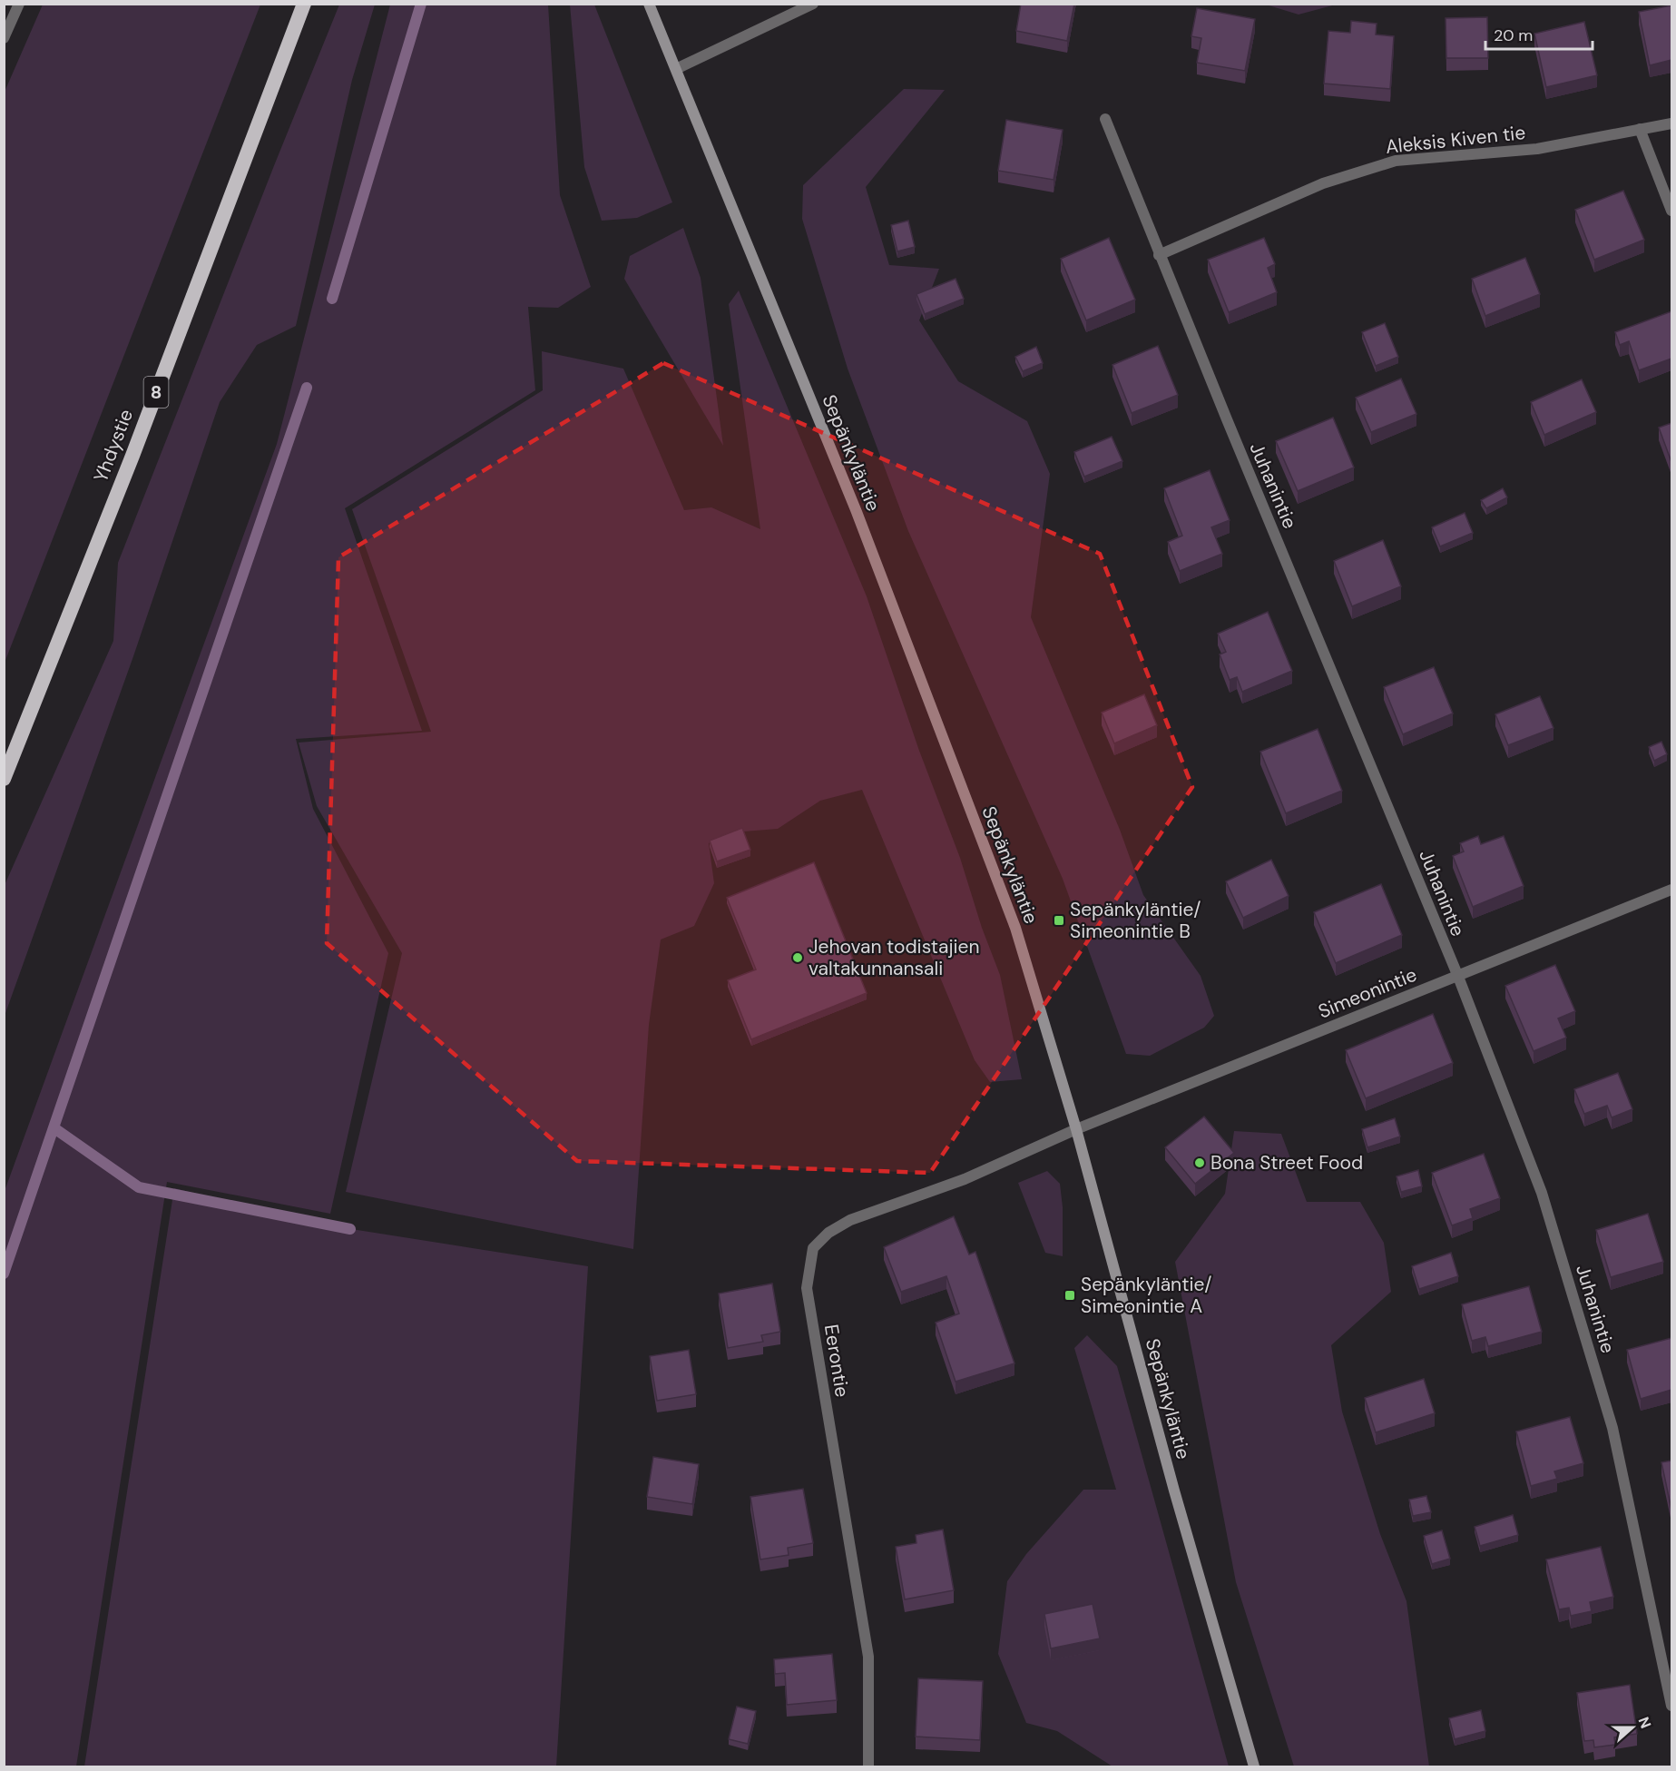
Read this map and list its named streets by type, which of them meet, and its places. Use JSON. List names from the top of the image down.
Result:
{
  "streets": {
    "highway": ["8", "Yhdystie"],
    "main road": ["Sepänkyläntie"],
    "street": [
      "Aleksis Kiven tie",
      "Juhanintie",
      "Simeonintie",
      "Eerontie"
    ]
  },
  "crossings": [
    ["Aleksis Kiven tie", "Juhanintie"],
    ["Sepänkyläntie", "Simeonintie"],
    ["Sepänkyläntie", "Eerontie"],
    ["Juhanintie", "Simeonintie"],
    ["Simeonintie", "Eerontie"]
  ],
  "places": {
    "transit": ["Sepänkyläntie/ Simeonintie B", "Sepänkyläntie/ Simeonintie A"],
    "other": ["Jehovan todistajien valtakunnansali", "Bona Street Food"]
  },
  "scale_bar": "20 m",
  "north": "right"
}
